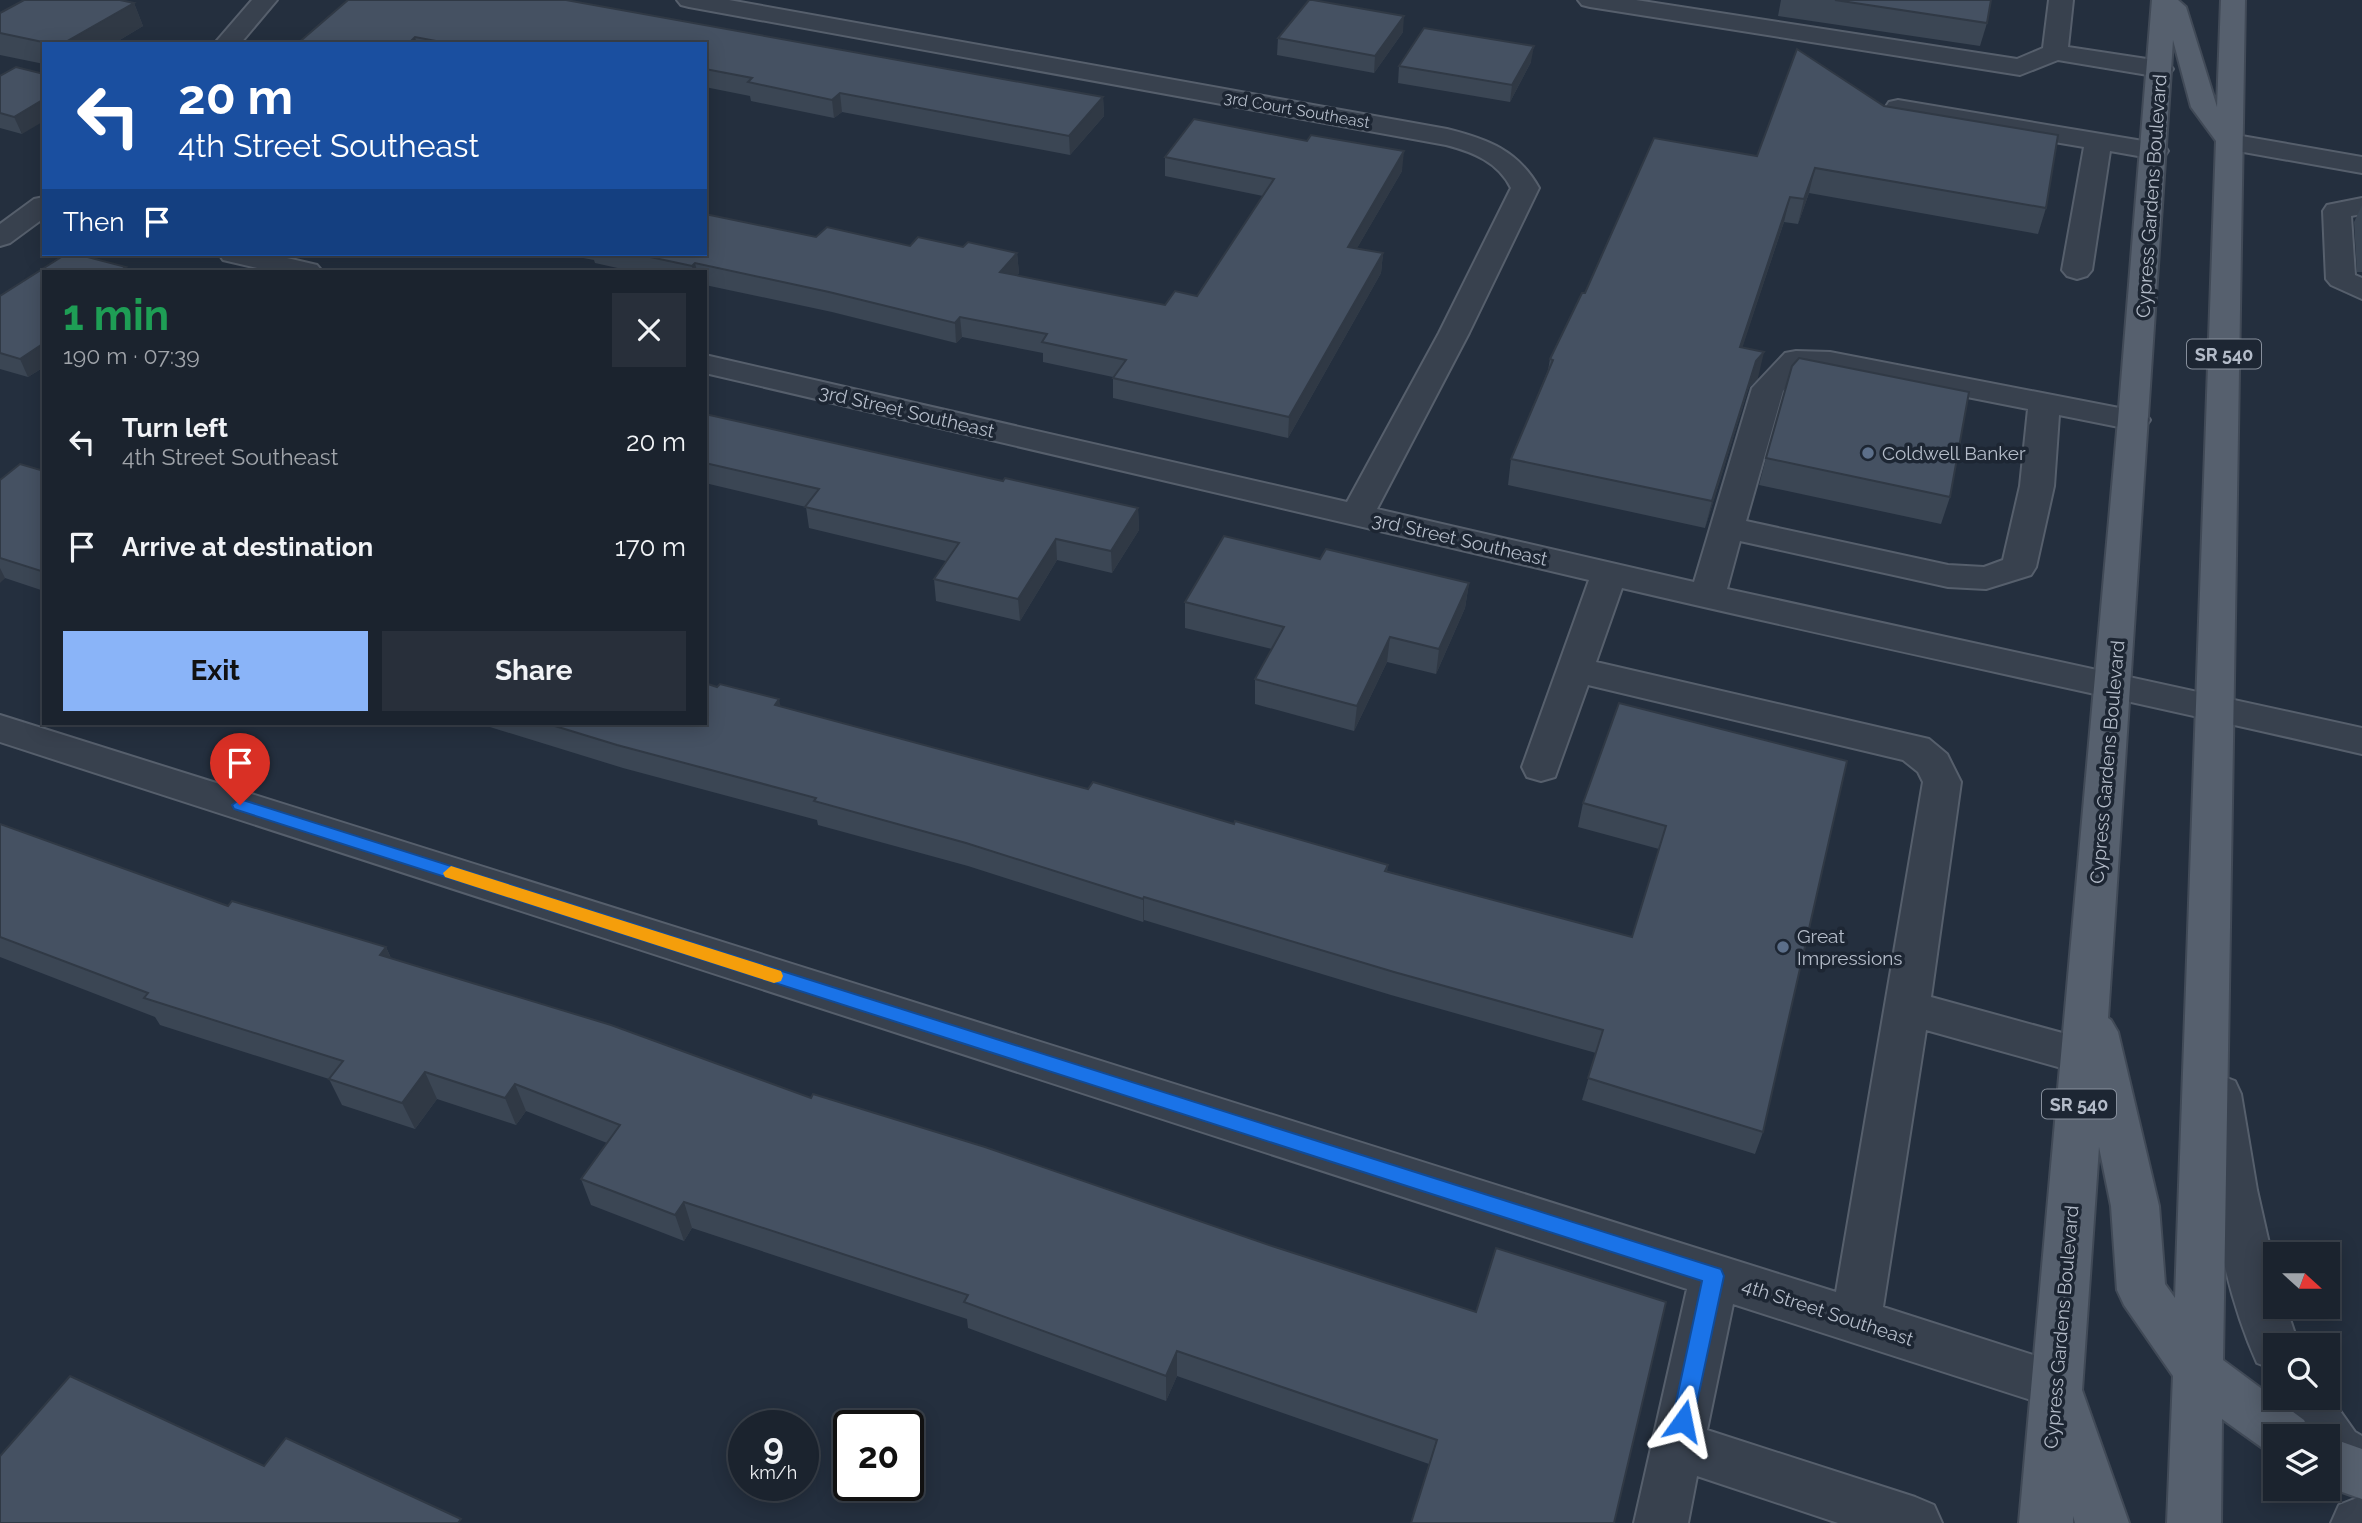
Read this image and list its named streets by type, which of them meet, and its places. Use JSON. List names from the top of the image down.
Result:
{
  "streets": {
    "main road": ["Cypress Gardens Boulevard", "SR 540"],
    "street": ["3rd Court Southeast", "3rd Street Southeast", "4th Street Southeast"]
  },
  "crossings": [
    ["3rd Court Southeast", "3rd Street Southeast"],
    ["Cypress Gardens Boulevard", "3rd Street Southeast"],
    ["Cypress Gardens Boulevard", "4th Street Southeast"],
    ["SR 540", "3rd Street Southeast"]
  ],
  "places": ["Coldwell Banker", "Great Impressions"],
  "north": "right",
  "page": {
    "turn": ["20 m", "4th Street Southeast"],
    "then": "Then",
    "heading": ["1 min", "190 m · 07:39"],
    "list": [
      {
        "name": "Turn left",
        "note": "4th Street Southeast",
        "value": "20 m"
      },
      {
        "name": "Arrive at destination",
        "value": "170 m"
      }
    ],
    "buttons": ["Exit", "Share"],
    "speed": "9 km/h",
    "limit": "20"
  }
}
